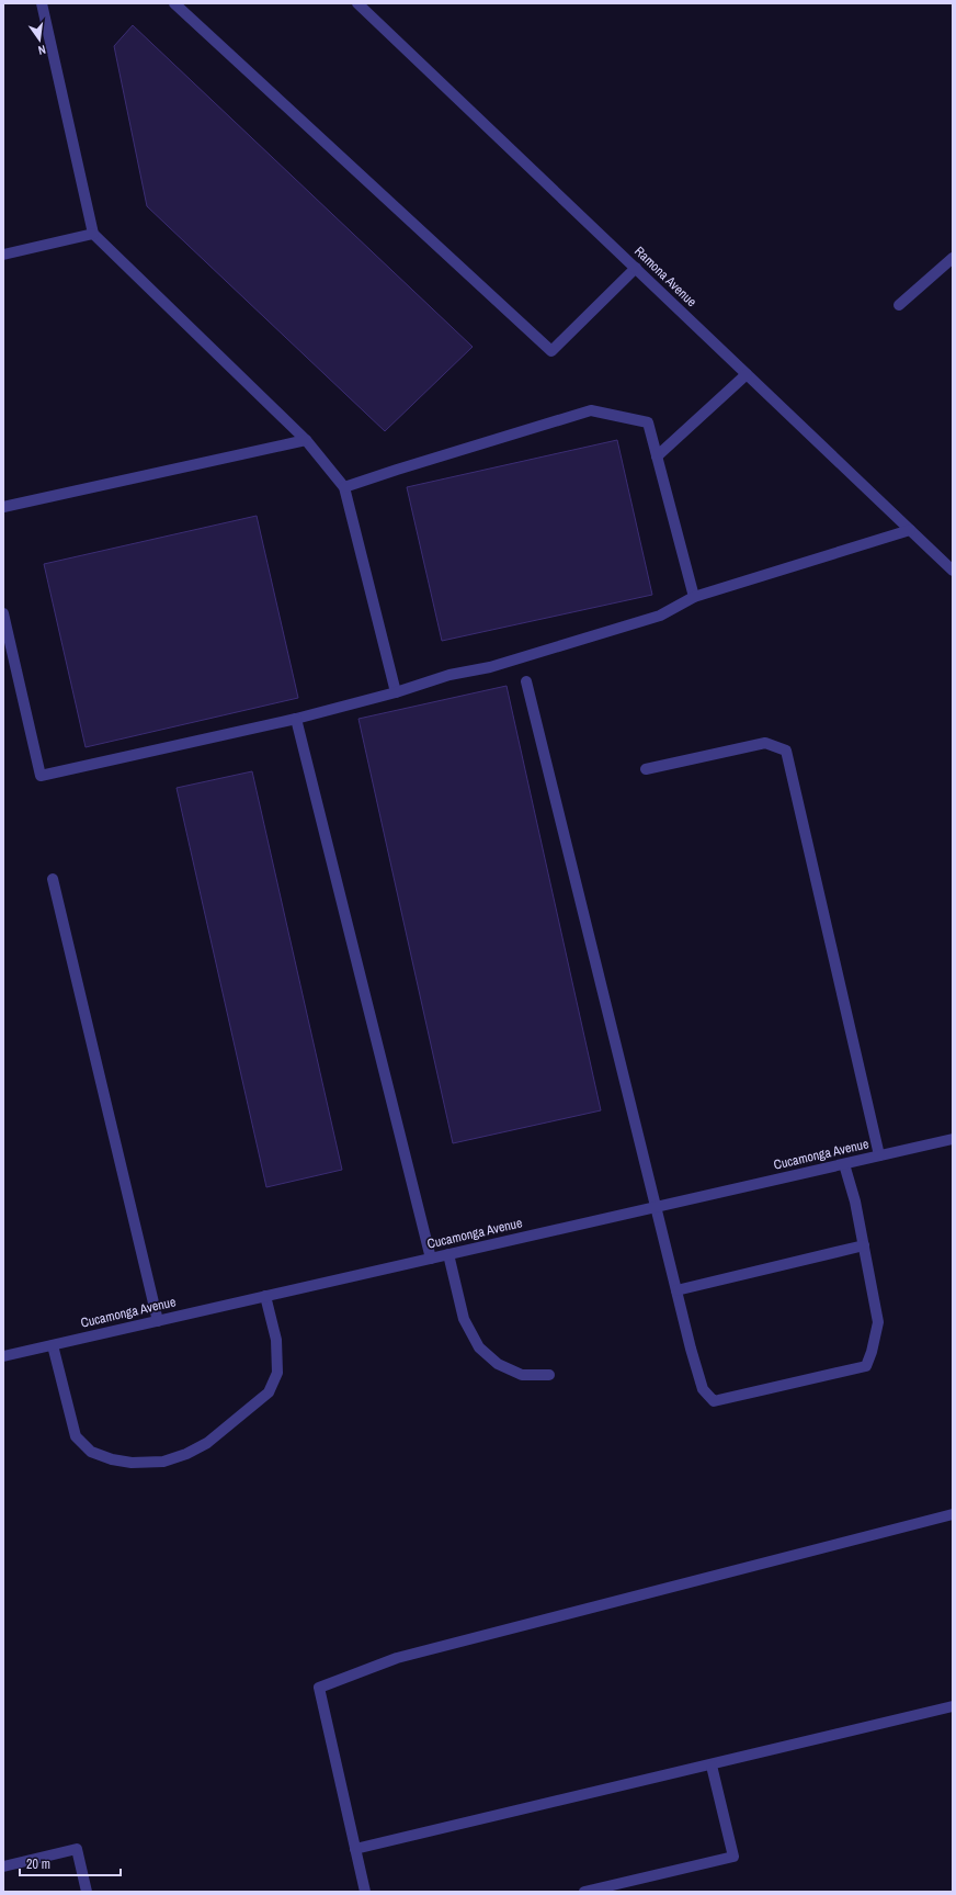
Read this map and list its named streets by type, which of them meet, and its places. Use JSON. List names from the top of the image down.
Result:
{
  "streets": {
    "street": ["Ramona Avenue", "Cucamonga Avenue"]
  },
  "scale_bar": "20 m",
  "north": "bottom"
}
